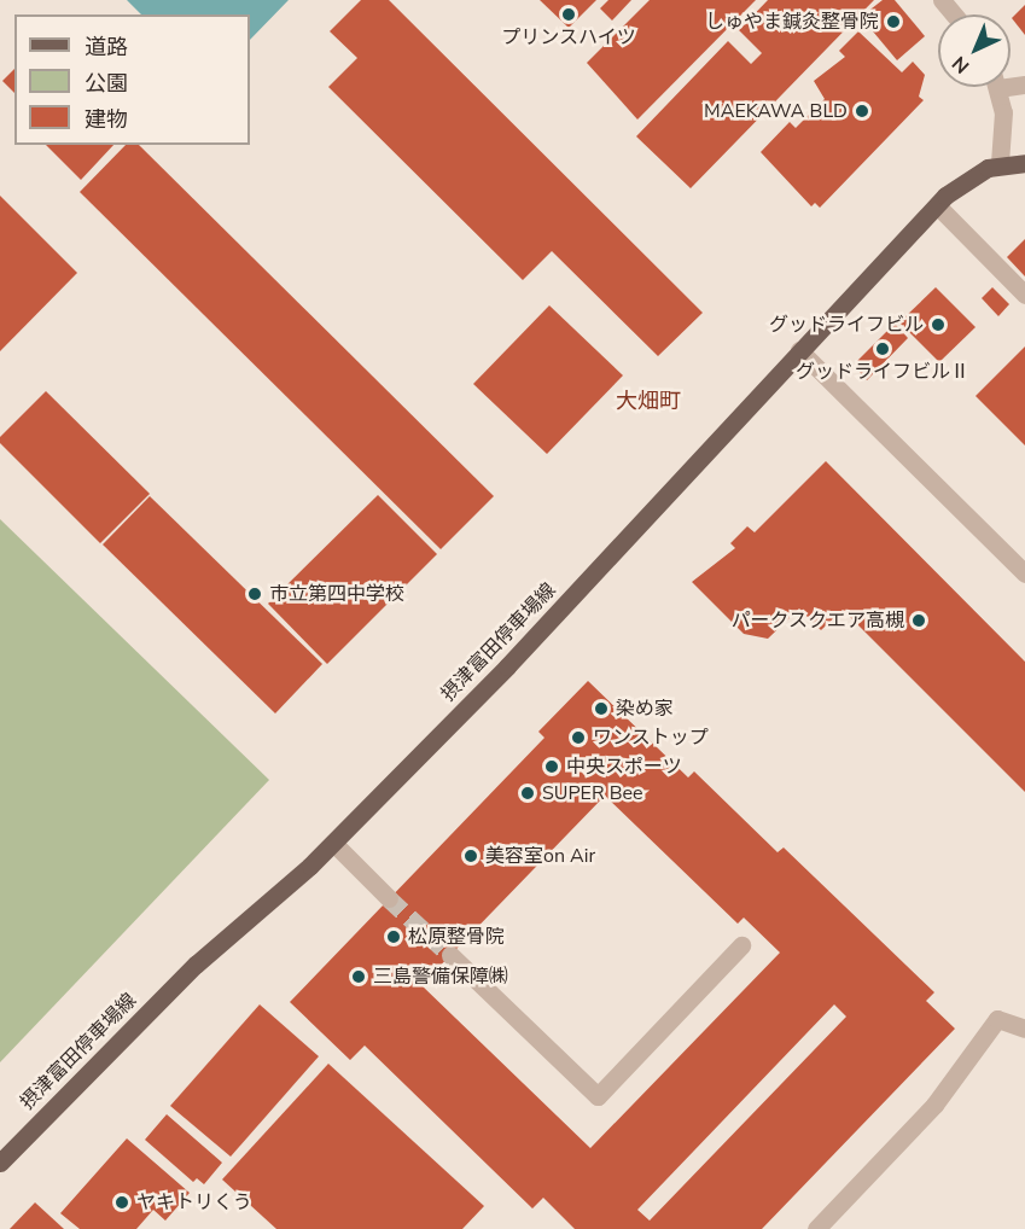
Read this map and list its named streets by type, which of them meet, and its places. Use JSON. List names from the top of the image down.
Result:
{
  "streets": {
    "main road": ["摂津富田停車場線"]
  },
  "districts": ["大畑町"],
  "places": [
    "プリンスハイツ",
    "しゅやま鍼灸整骨院",
    "MAEKAWA BLD",
    "グッドライフビル",
    "グッドライフビルⅡ",
    "市立第四中学校",
    "パークスクエア高槻",
    "染め家",
    "ワンストップ",
    "中央スポーツ",
    "SUPER Bee",
    "美容室on Air",
    "松原整骨院",
    "三島警備保障㈱",
    "ヤキトリくう"
  ],
  "legend": ["道路", "公園", "建物"],
  "north": "bottom left"
}
